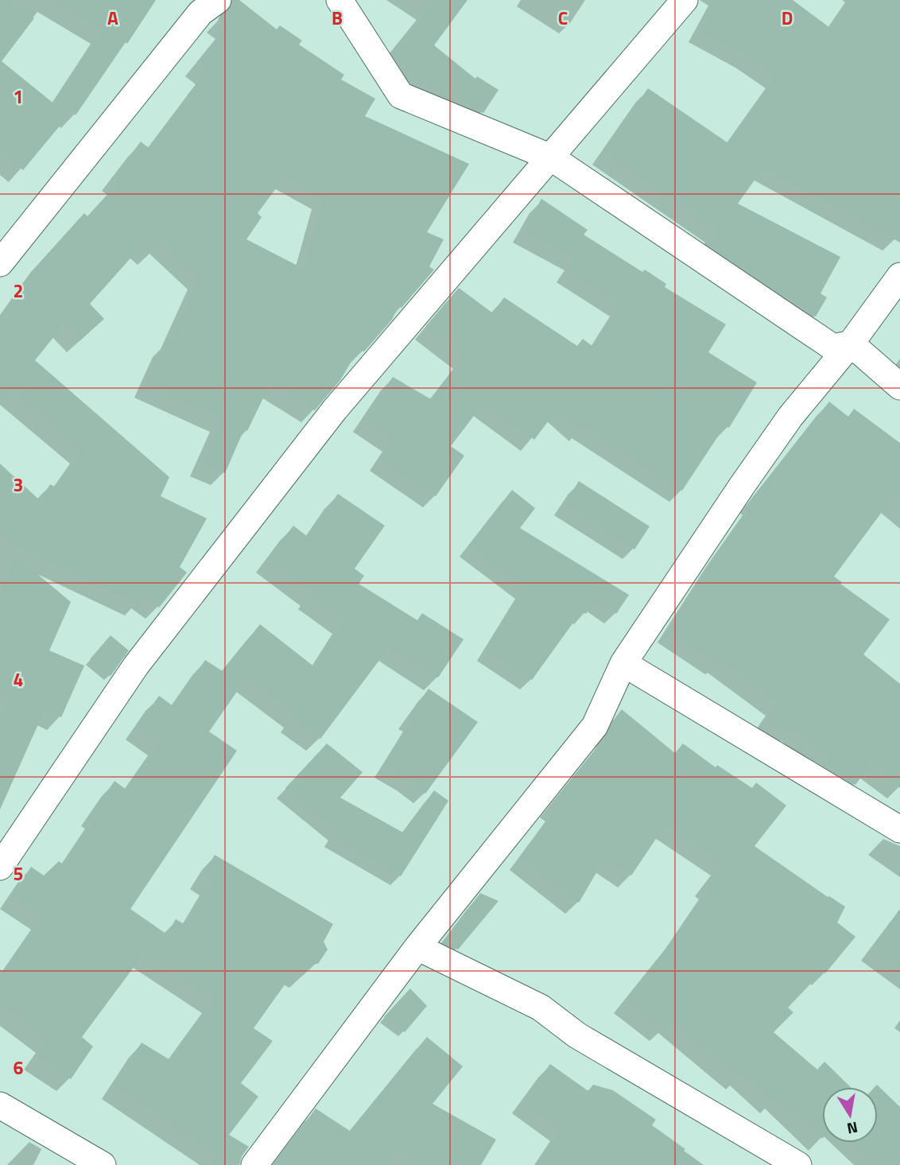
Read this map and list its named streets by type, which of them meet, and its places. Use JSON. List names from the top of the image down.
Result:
{
  "north": "bottom",
  "grid": {
    "columns": [
      "A",
      "B",
      "C",
      "D"
    ],
    "rows": [
      "1",
      "2",
      "3",
      "4",
      "5",
      "6"
    ]
  }
}
